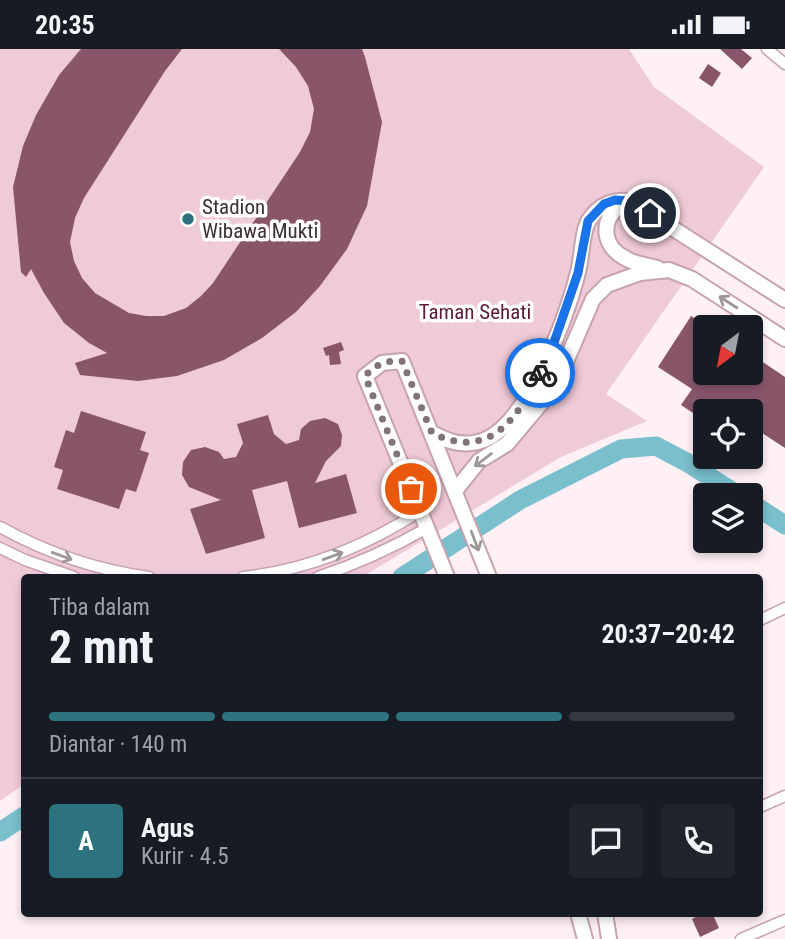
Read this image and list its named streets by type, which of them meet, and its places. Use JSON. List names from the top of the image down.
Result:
{
  "parks": ["Taman Sehati"],
  "places": ["Stadion Wibawa Mukti"],
  "north": "bottom left",
  "page": {
    "status": "20:35",
    "heading": ["2 mnt", "Tiba dalam", "20:37–20:42"],
    "panel": ["Agus", "Kurir · 4.5"],
    "bar": "Diantar · 140 m",
    "round": "A"
  }
}
